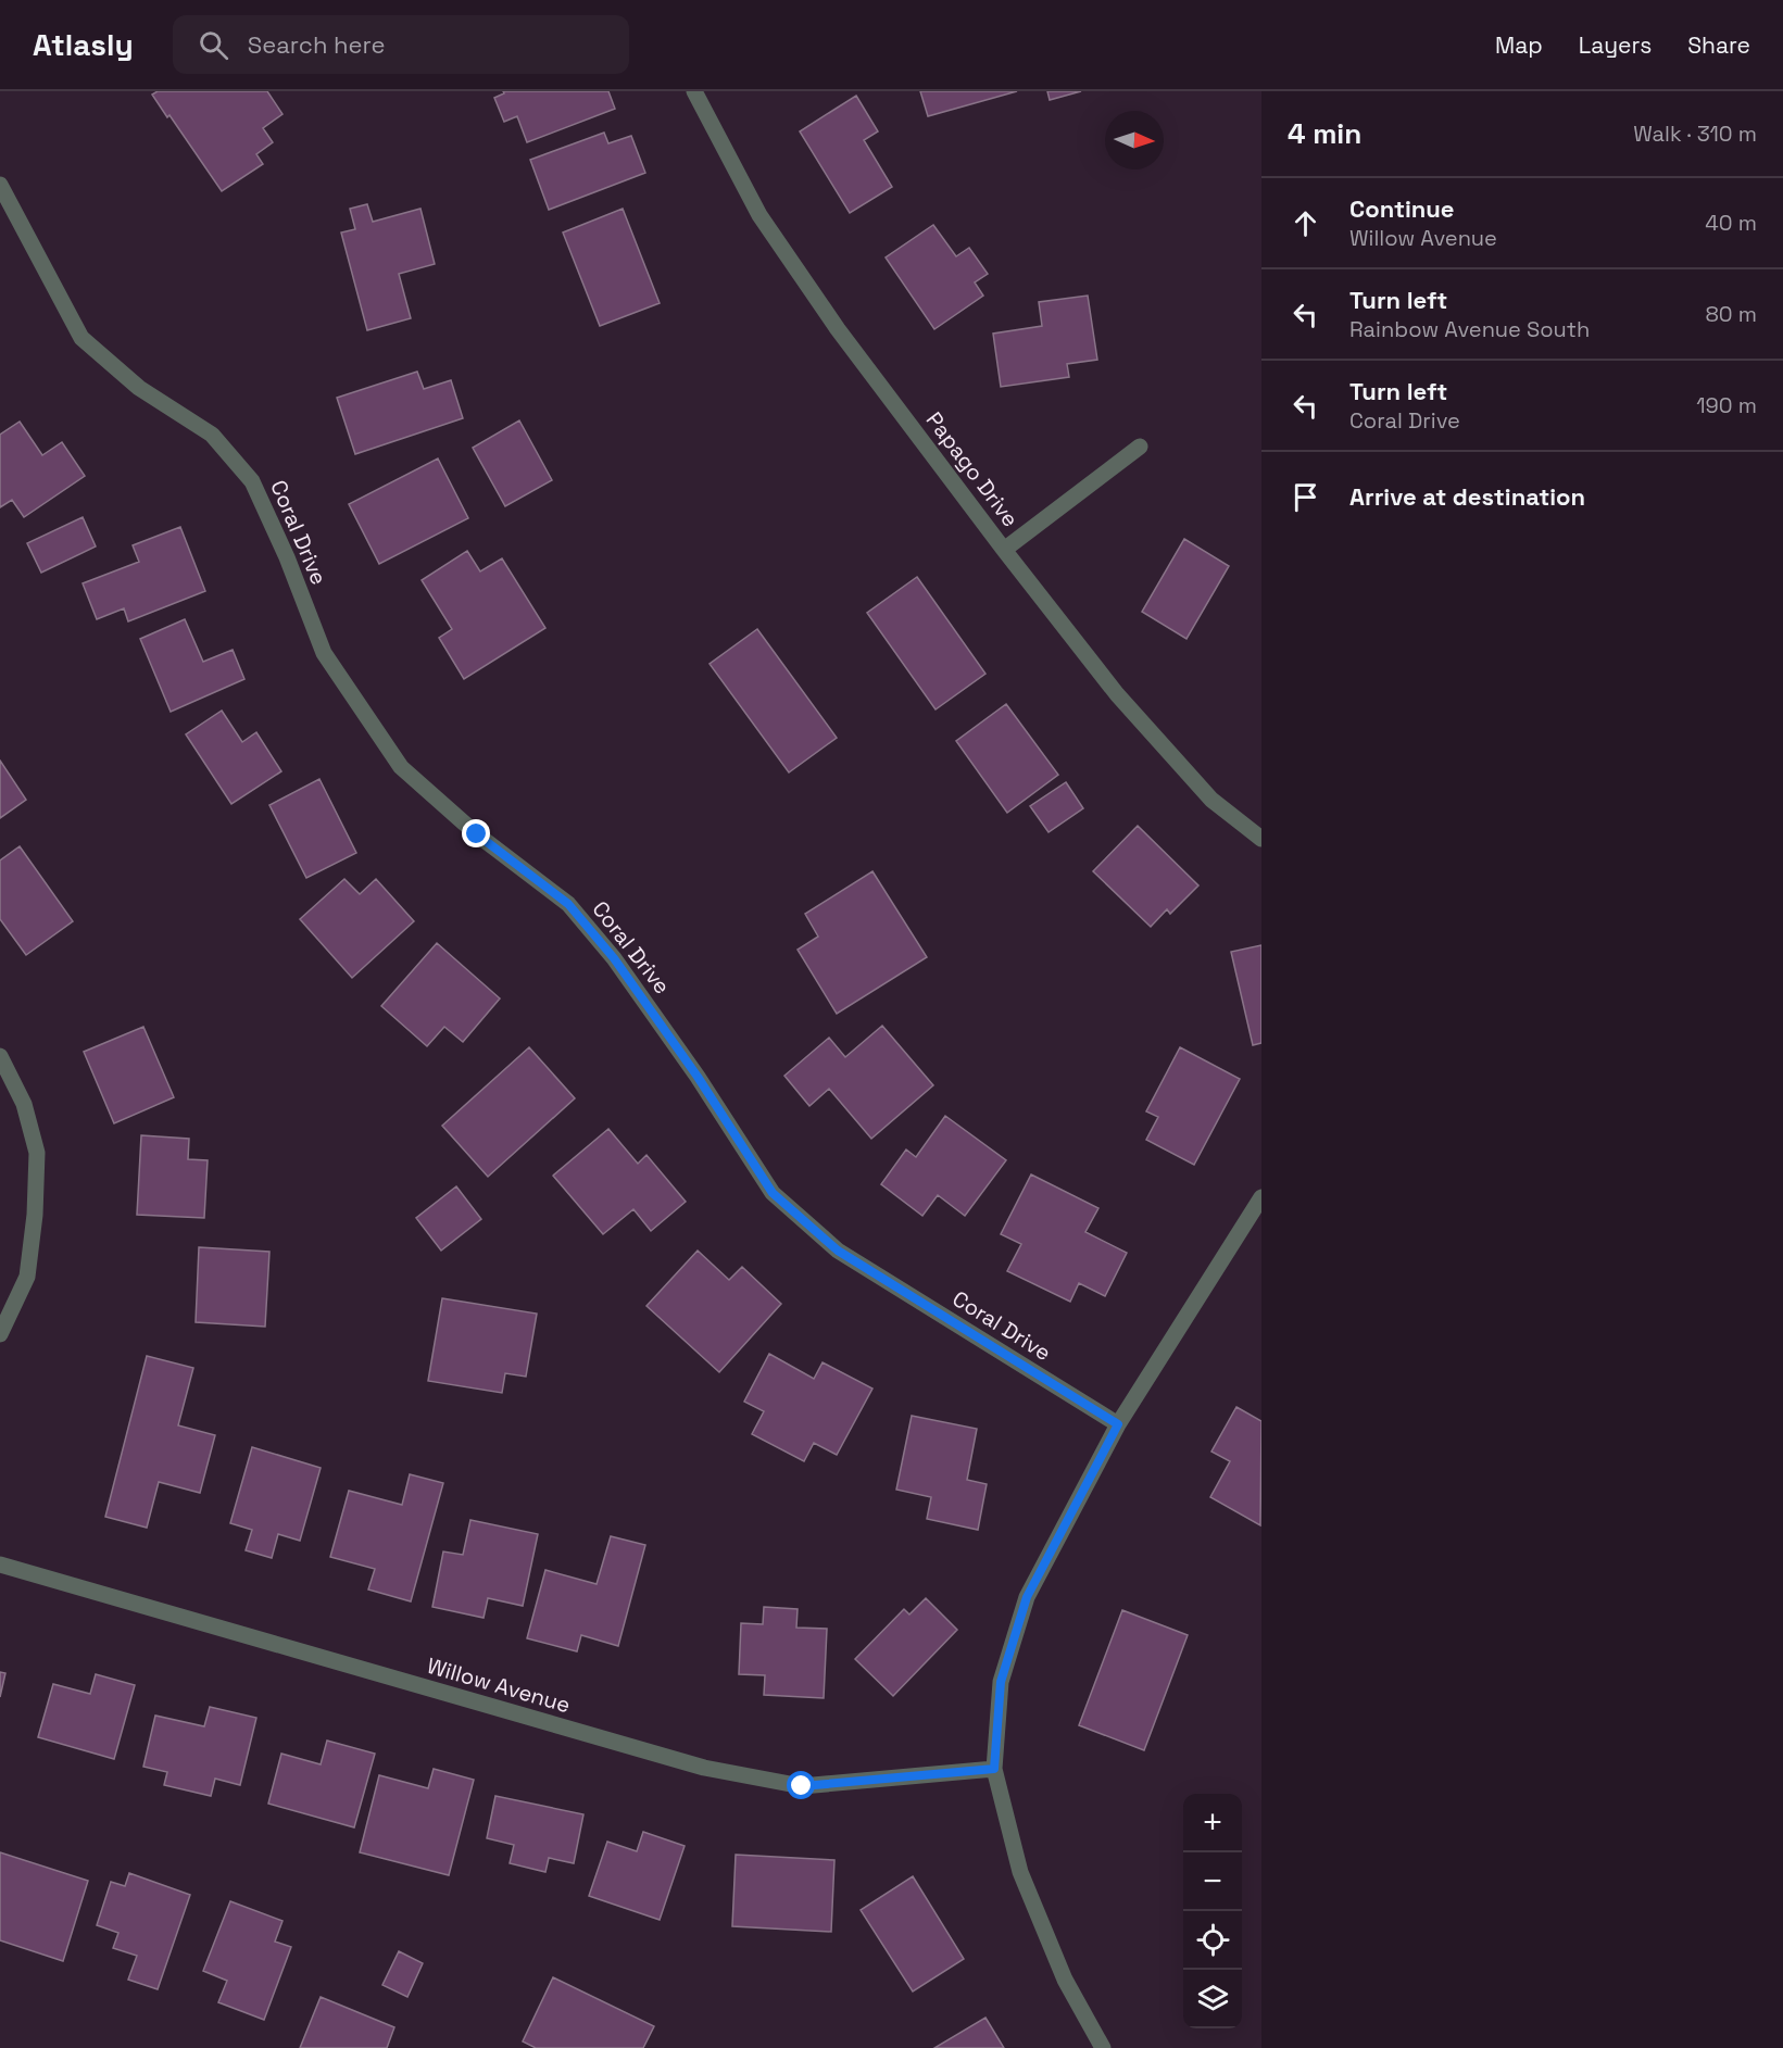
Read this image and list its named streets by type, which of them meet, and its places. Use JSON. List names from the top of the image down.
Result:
{
  "streets": {
    "street": ["Papago Drive", "Coral Drive", "Willow Avenue"]
  },
  "north": "right",
  "page": {
    "header": "Atlasly",
    "search": "Search here",
    "nav": ["Map", "Layers", "Share"],
    "heading": ["4 min", "Walk · 310 m"],
    "list": [
      ["Continue", "Willow Avenue", "40 m"],
      ["Turn left", "Rainbow Avenue South", "80 m"],
      ["Turn left", "Coral Drive", "190 m"],
      "Arrive at destination"
    ],
    "map_buttons": ["+", "−"]
  }
}
